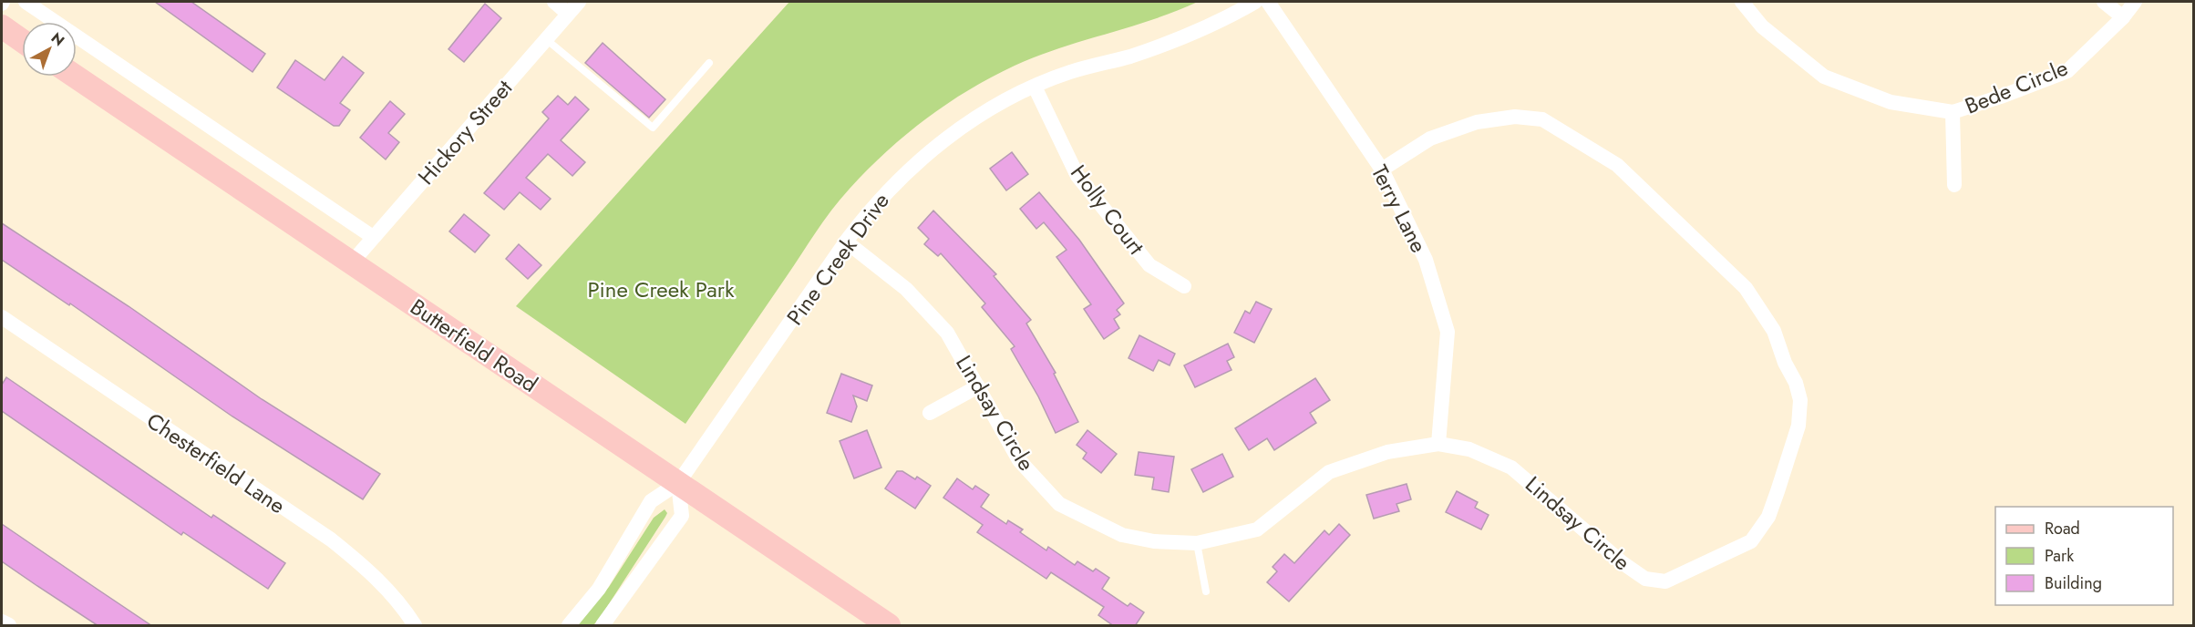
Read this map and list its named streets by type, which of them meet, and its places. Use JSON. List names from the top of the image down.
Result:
{
  "streets": {
    "main road": ["Butterfield Road"],
    "street": [
      "Bede Circle",
      "Hickory Street",
      "Terry Lane",
      "Holly Court",
      "Pine Creek Drive",
      "Lindsay Circle",
      "Chesterfield Lane"
    ]
  },
  "crossings": [
    ["Hickory Street", "Butterfield Road"],
    ["Terry Lane", "Lindsay Circle"],
    ["Holly Court", "Pine Creek Drive"],
    ["Pine Creek Drive", "Butterfield Road"],
    ["Pine Creek Drive", "Lindsay Circle"]
  ],
  "parks": ["Pine Creek Park"],
  "legend": ["Road", "Park", "Building"],
  "north": "top right"
}
